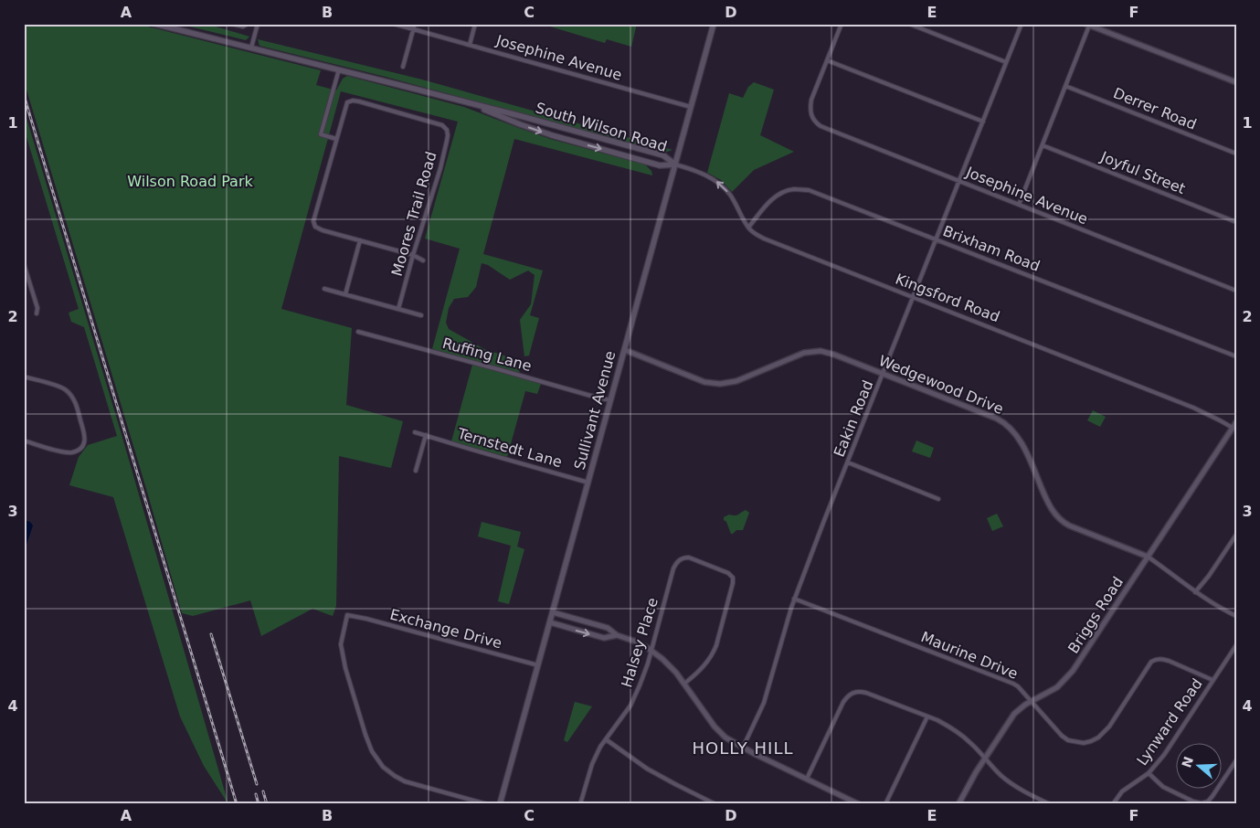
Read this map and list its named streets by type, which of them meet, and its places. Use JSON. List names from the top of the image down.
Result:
{
  "streets": {
    "main road": ["South Wilson Road", "Sullivant Avenue"],
    "street": [
      "Josephine Avenue",
      "Derrer Road",
      "Joyful Street",
      "Moores Trail Road",
      "Brixham Road",
      "Kingsford Road",
      "Ruffing Lane",
      "Wedgewood Drive",
      "Eakin Road",
      "Ternstedt Lane",
      "Briggs Road",
      "Exchange Drive",
      "Halsey Place",
      "Maurine Drive",
      "Lynward Road"
    ]
  },
  "crossings": [
    ["Josephine Avenue", "Sullivant Avenue"],
    ["Josephine Avenue", "Eakin Road"],
    ["South Wilson Road", "Kingsford Road"],
    ["South Wilson Road", "Sullivant Avenue"],
    ["Brixham Road", "Kingsford Road"],
    ["Brixham Road", "Eakin Road"],
    ["Kingsford Road", "Sullivant Avenue"],
    ["Kingsford Road", "Eakin Road"],
    ["Kingsford Road", "Briggs Road"],
    ["Ruffing Lane", "Sullivant Avenue"],
    ["Wedgewood Drive", "Sullivant Avenue"],
    ["Wedgewood Drive", "Eakin Road"],
    ["Wedgewood Drive", "Briggs Road"],
    ["Sullivant Avenue", "Ternstedt Lane"],
    ["Sullivant Avenue", "Exchange Drive"],
    ["Eakin Road", "Maurine Drive"],
    ["Briggs Road", "Maurine Drive"],
    ["Maurine Drive", "Lynward Road"]
  ],
  "districts": ["HOLLY HILL"],
  "parks": ["Wilson Road Park"],
  "north": "left",
  "grid": {
    "columns": [
      "A",
      "B",
      "C",
      "D",
      "E",
      "F"
    ],
    "rows": [
      "1",
      "2",
      "3",
      "4"
    ]
  }
}
